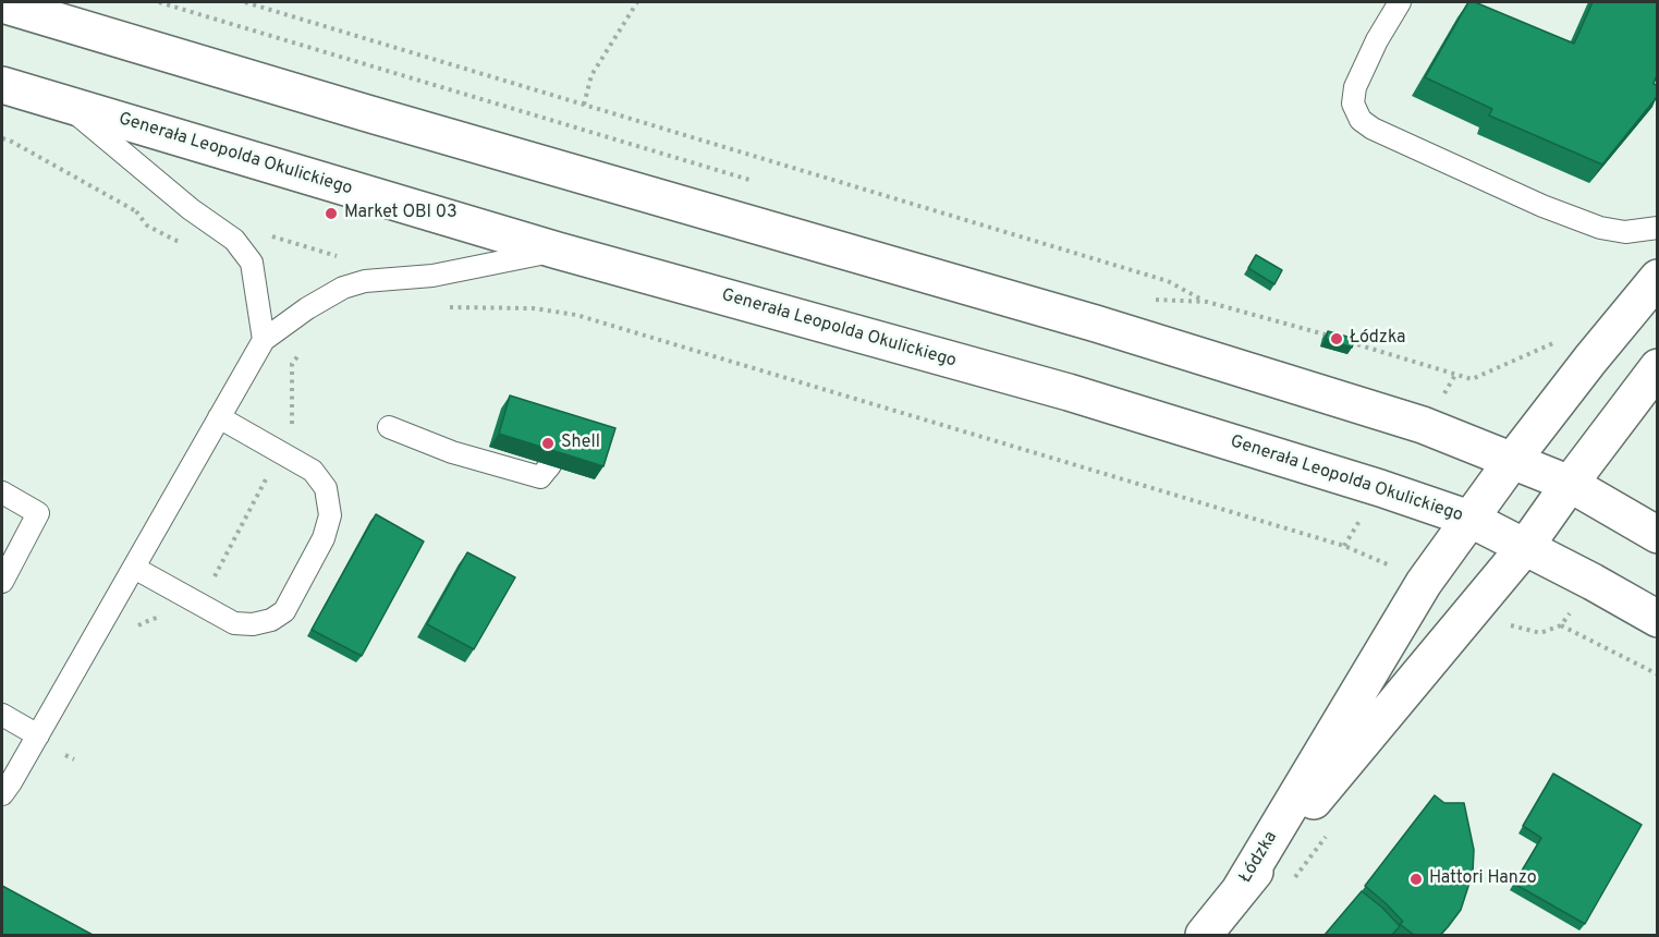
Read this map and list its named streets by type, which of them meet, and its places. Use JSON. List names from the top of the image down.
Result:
{
  "streets": {
    "main road": ["Generała Leopolda Okulickiego", "Łódzka"]
  },
  "crossings": [
    ["Generała Leopolda Okulickiego", "Łódzka"]
  ],
  "places": [
    "Market OBI 03",
    "Łódzka",
    "Shell",
    "Hattori Hanzo"
  ]
}
